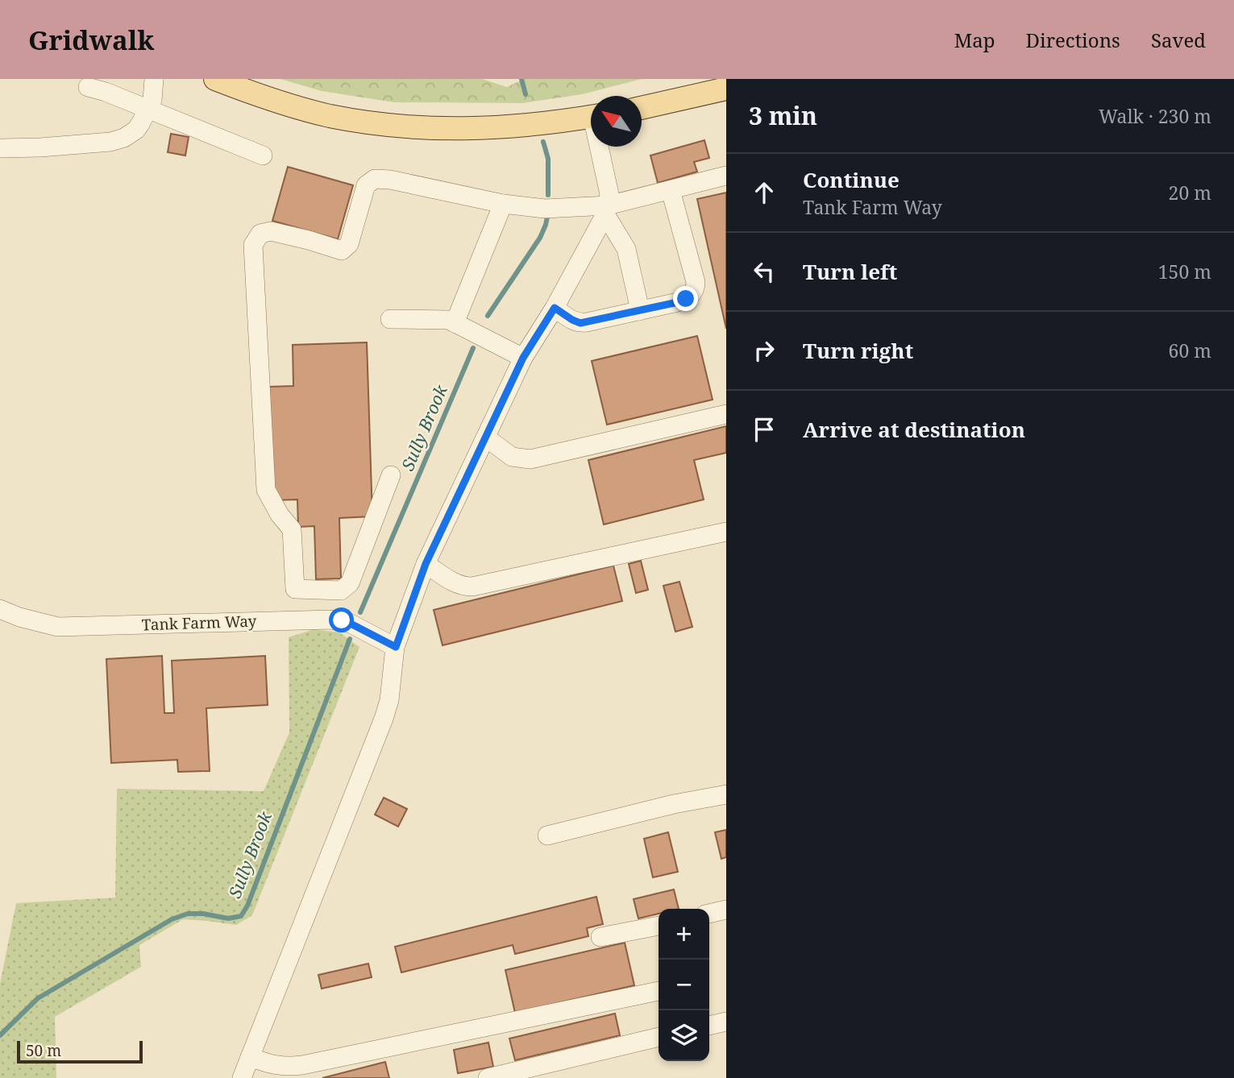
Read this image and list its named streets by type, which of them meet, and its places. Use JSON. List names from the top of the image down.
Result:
{
  "streets": {
    "lane": ["Tank Farm Way"]
  },
  "water": ["Sully Brook"],
  "scale_bar": "50 m",
  "north": "top left",
  "page": {
    "header": "Gridwalk",
    "nav": ["Map", "Directions", "Saved"],
    "heading": ["3 min", "Walk · 230 m"],
    "list": [
      ["Continue", "Tank Farm Way", "20 m"],
      ["Turn left", "150 m"],
      ["Turn right", "60 m"],
      "Arrive at destination"
    ],
    "map_buttons": ["+", "−"],
    "scale": "50 m"
  }
}
